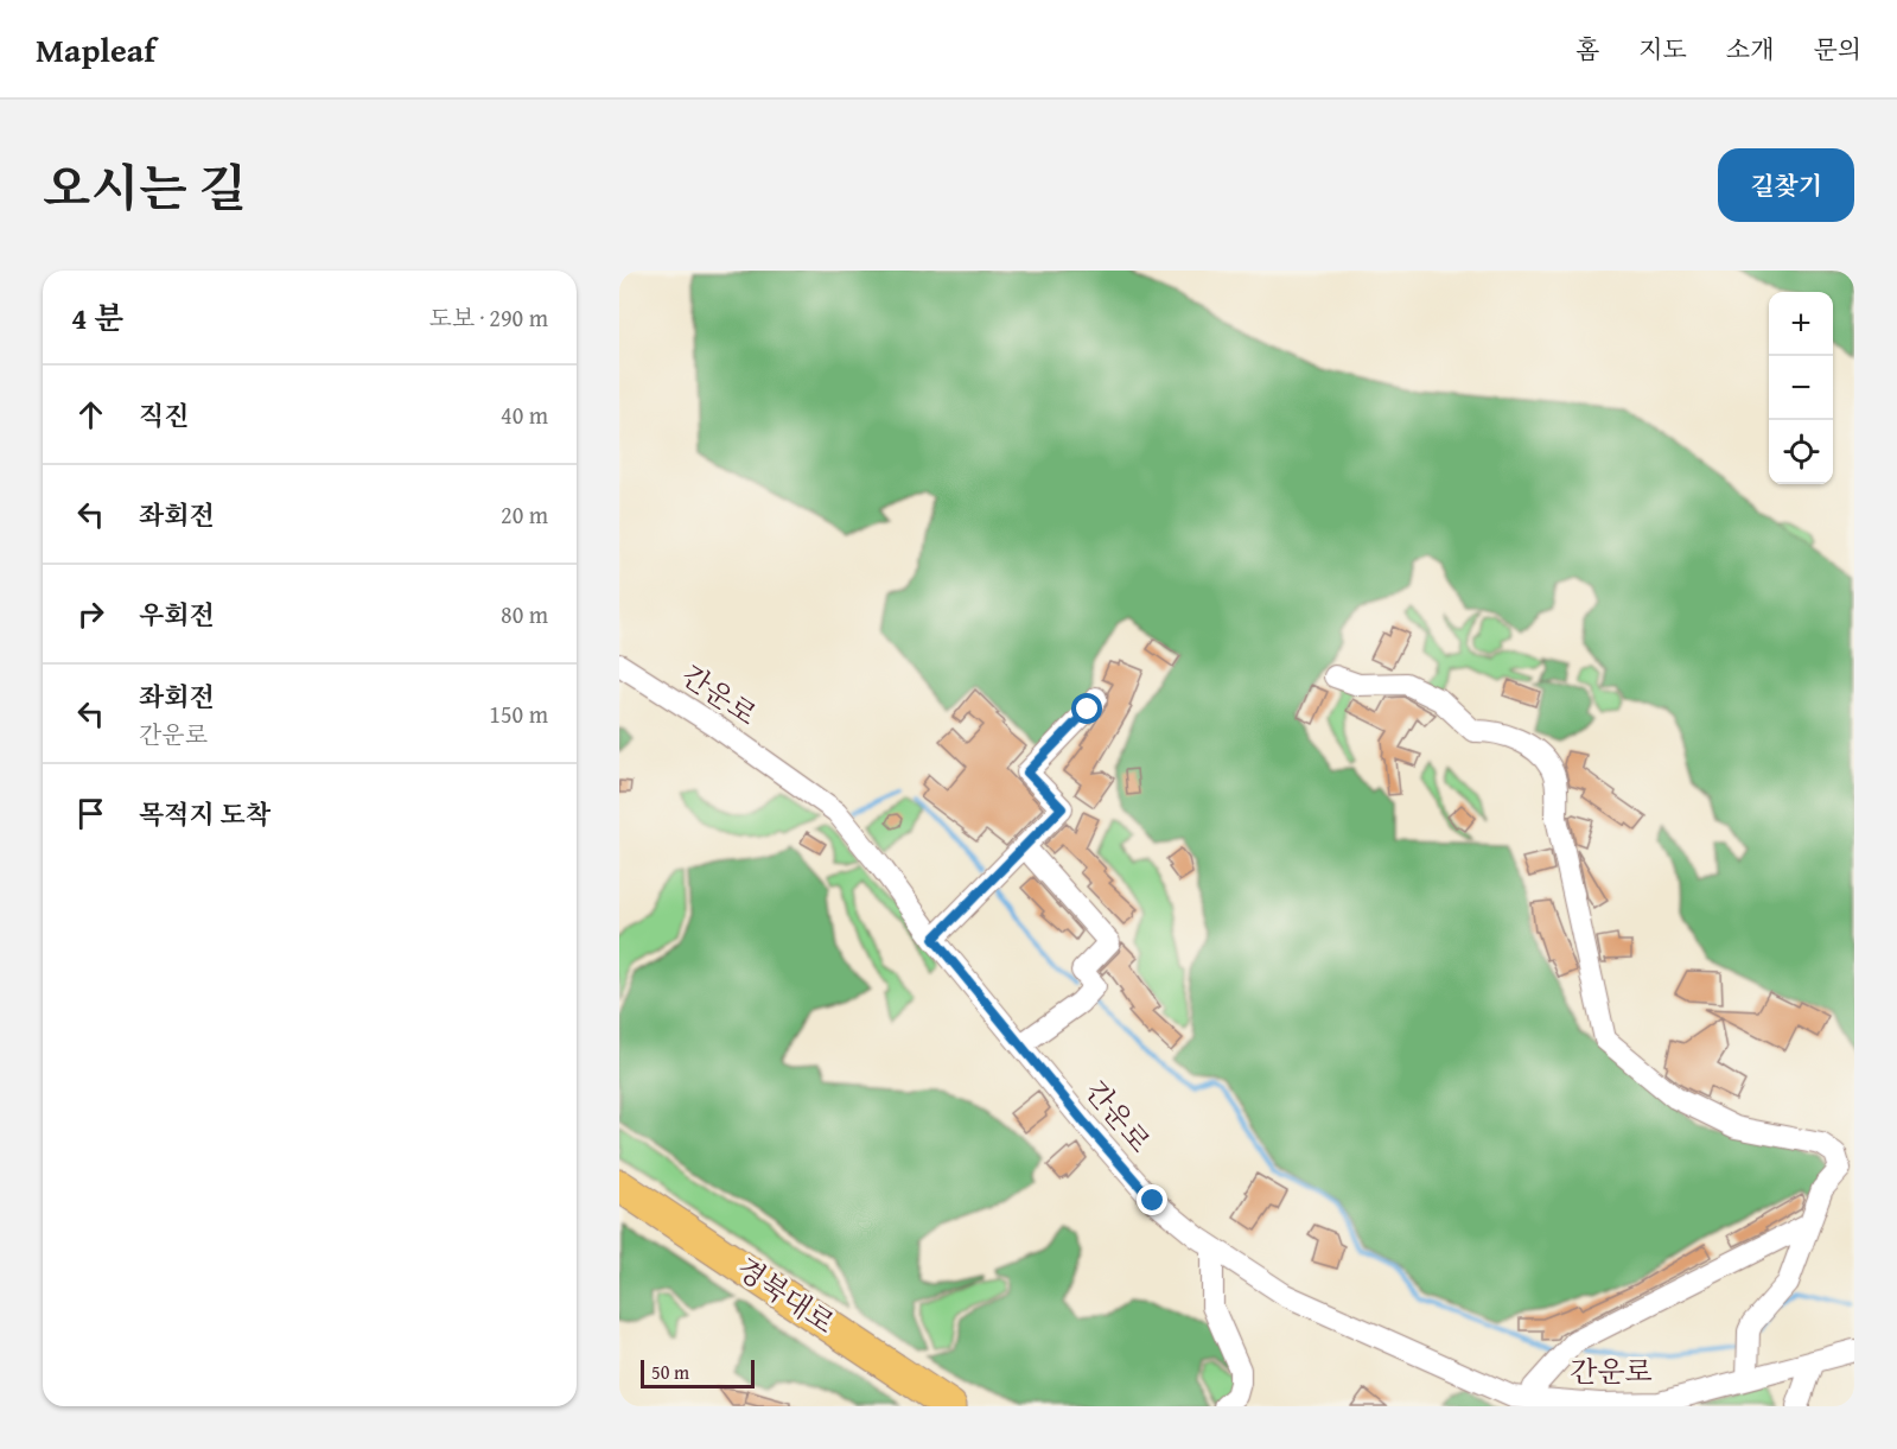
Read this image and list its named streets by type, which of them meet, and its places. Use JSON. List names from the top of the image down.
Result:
{
  "streets": {
    "highway": ["경북대로"],
    "street": ["간운로"]
  },
  "scale_bar": "50 m",
  "page": {
    "header": "Mapleaf",
    "nav": [
      "홈",
      "지도",
      "소개",
      "문의"
    ],
    "title": "오시는 길",
    "buttons": "길찾기",
    "heading": ["4 분", "도보 · 290 m"],
    "map_buttons": ["+", "−"],
    "list": [
      ["직진", "40 m"],
      ["좌회전", "20 m"],
      ["우회전", "80 m"],
      ["좌회전", "간운로", "150 m"],
      "목적지 도착"
    ],
    "scale": "50 m"
  }
}
